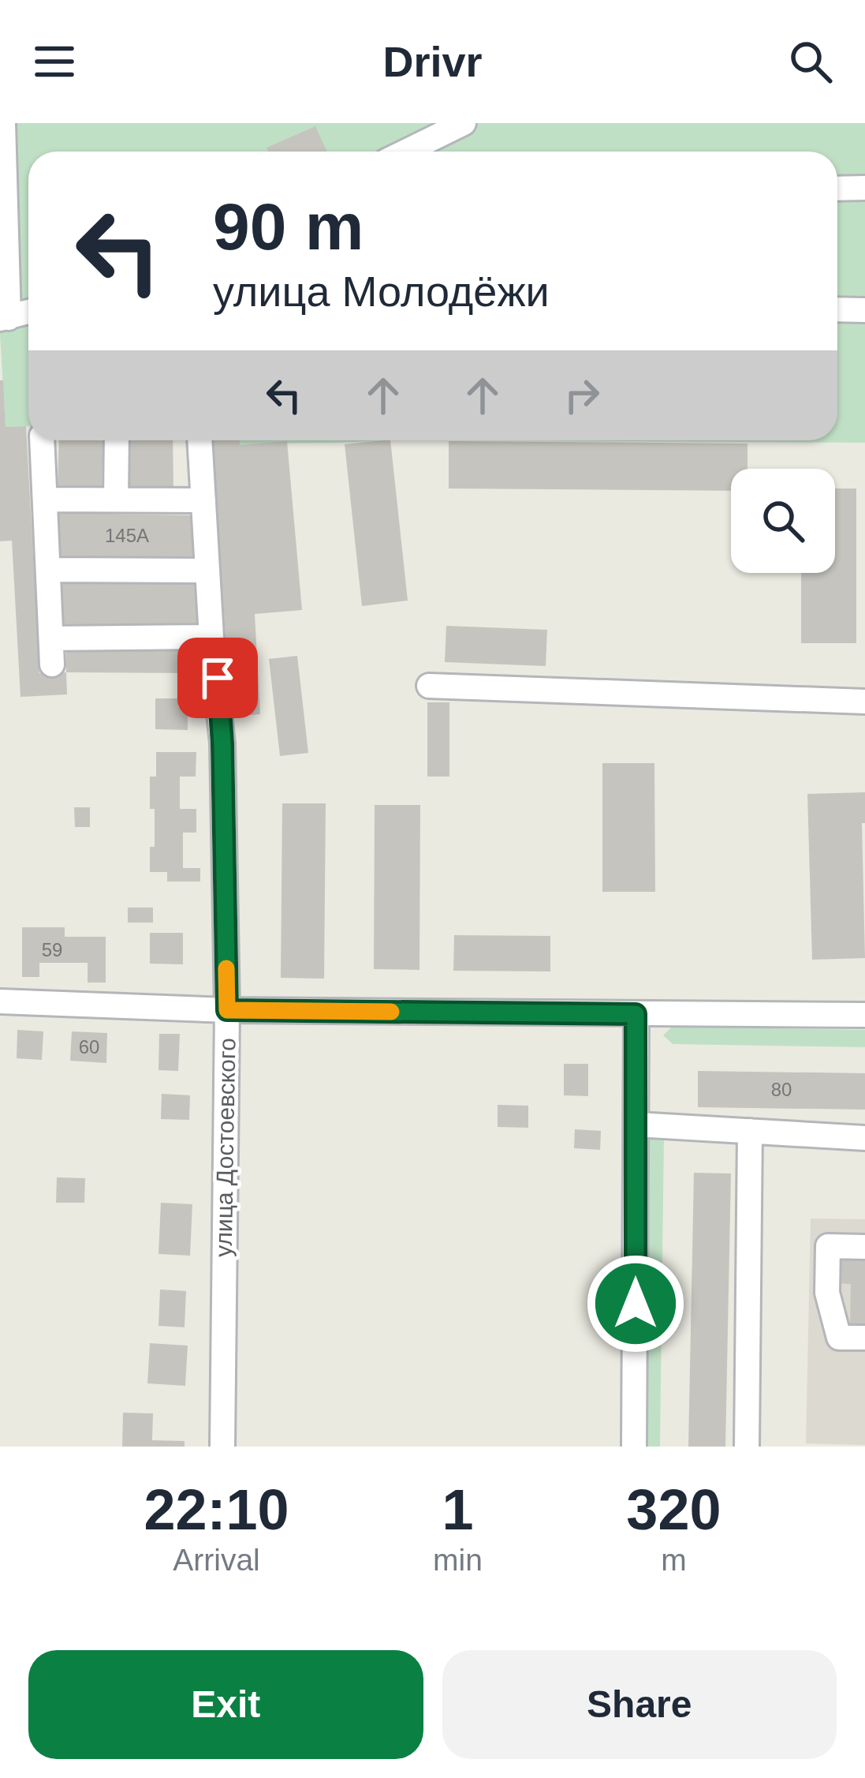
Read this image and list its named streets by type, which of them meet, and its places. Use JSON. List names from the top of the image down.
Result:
{
  "streets": {
    "street": ["улица Достоевского"]
  },
  "house_numbers": [
    "145А",
    "59",
    "60",
    "80"
  ],
  "page": {
    "header": "Drivr",
    "turn": ["90 m", "улица Молодёжи"],
    "eta": [
      "22:10",
      "Arrival",
      "1",
      "min",
      "320",
      "m"
    ],
    "buttons": ["Exit", "Share"]
  }
}
